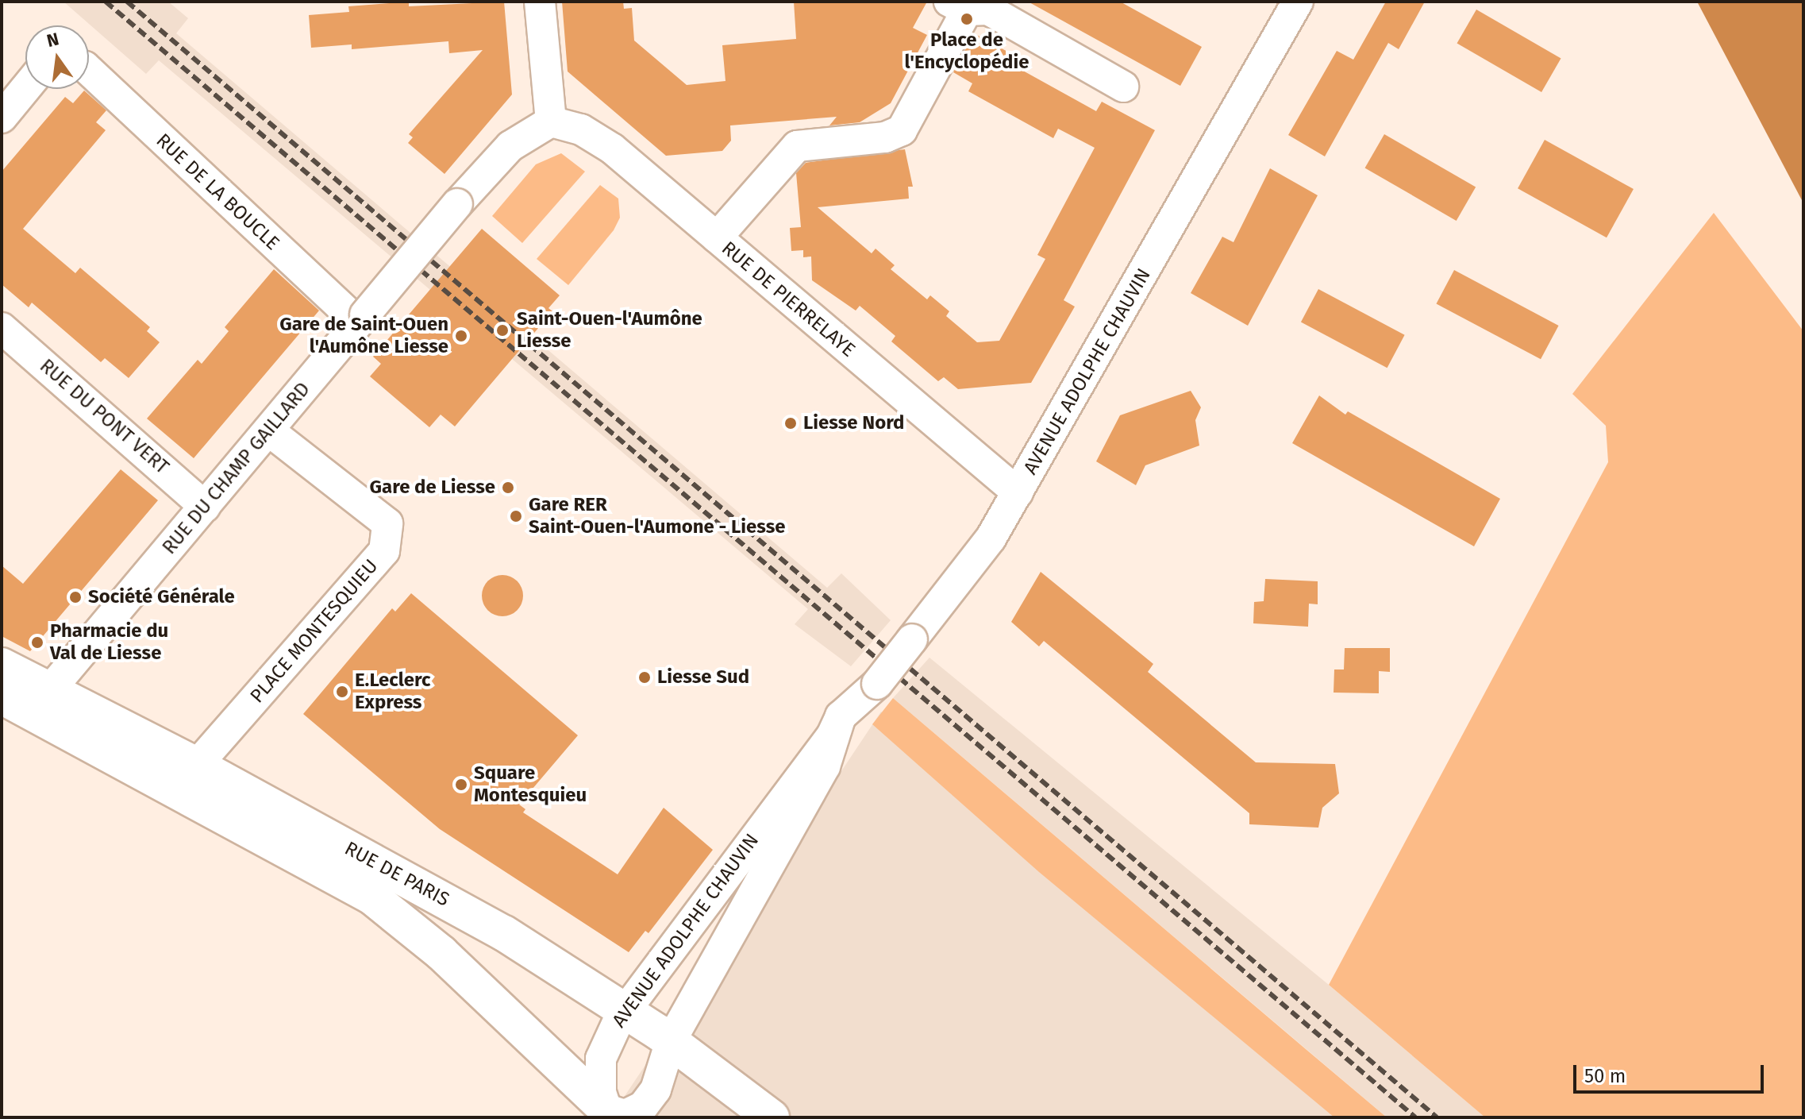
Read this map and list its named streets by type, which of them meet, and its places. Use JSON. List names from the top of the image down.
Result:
{
  "streets": {
    "main road": ["RUE DE PARIS"],
    "street": [
      "RUE DE LA BOUCLE",
      "RUE DE PIERRELAYE",
      "AVENUE ADOLPHE CHAUVIN",
      "RUE DU PONT VERT",
      "RUE DU CHAMP GAILLARD",
      "PLACE MONTESQUIEU"
    ]
  },
  "crossings": [
    ["RUE DE LA BOUCLE", "RUE DU CHAMP GAILLARD"],
    ["RUE DE PIERRELAYE", "AVENUE ADOLPHE CHAUVIN"],
    ["RUE DE PIERRELAYE", "RUE DU CHAMP GAILLARD"],
    ["AVENUE ADOLPHE CHAUVIN", "RUE DE PARIS"],
    ["RUE DU PONT VERT", "RUE DU CHAMP GAILLARD"],
    ["RUE DU CHAMP GAILLARD", "PLACE MONTESQUIEU"],
    ["RUE DU CHAMP GAILLARD", "RUE DE PARIS"],
    ["PLACE MONTESQUIEU", "RUE DE PARIS"]
  ],
  "places": [
    "Place de l'Encyclopédie",
    "Saint-Ouen-l'Aumône Liesse",
    "Gare de Saint-Ouen l'Aumône Liesse",
    "Liesse Nord",
    "Gare de Liesse",
    "Gare RER Saint-Ouen-l'Aumone - Liesse",
    "Société Générale",
    "Pharmacie du Val de Liesse",
    "Liesse Sud",
    "E.Leclerc Express",
    "Square Montesquieu"
  ],
  "scale_bar": "50 m",
  "north": "top"
}
